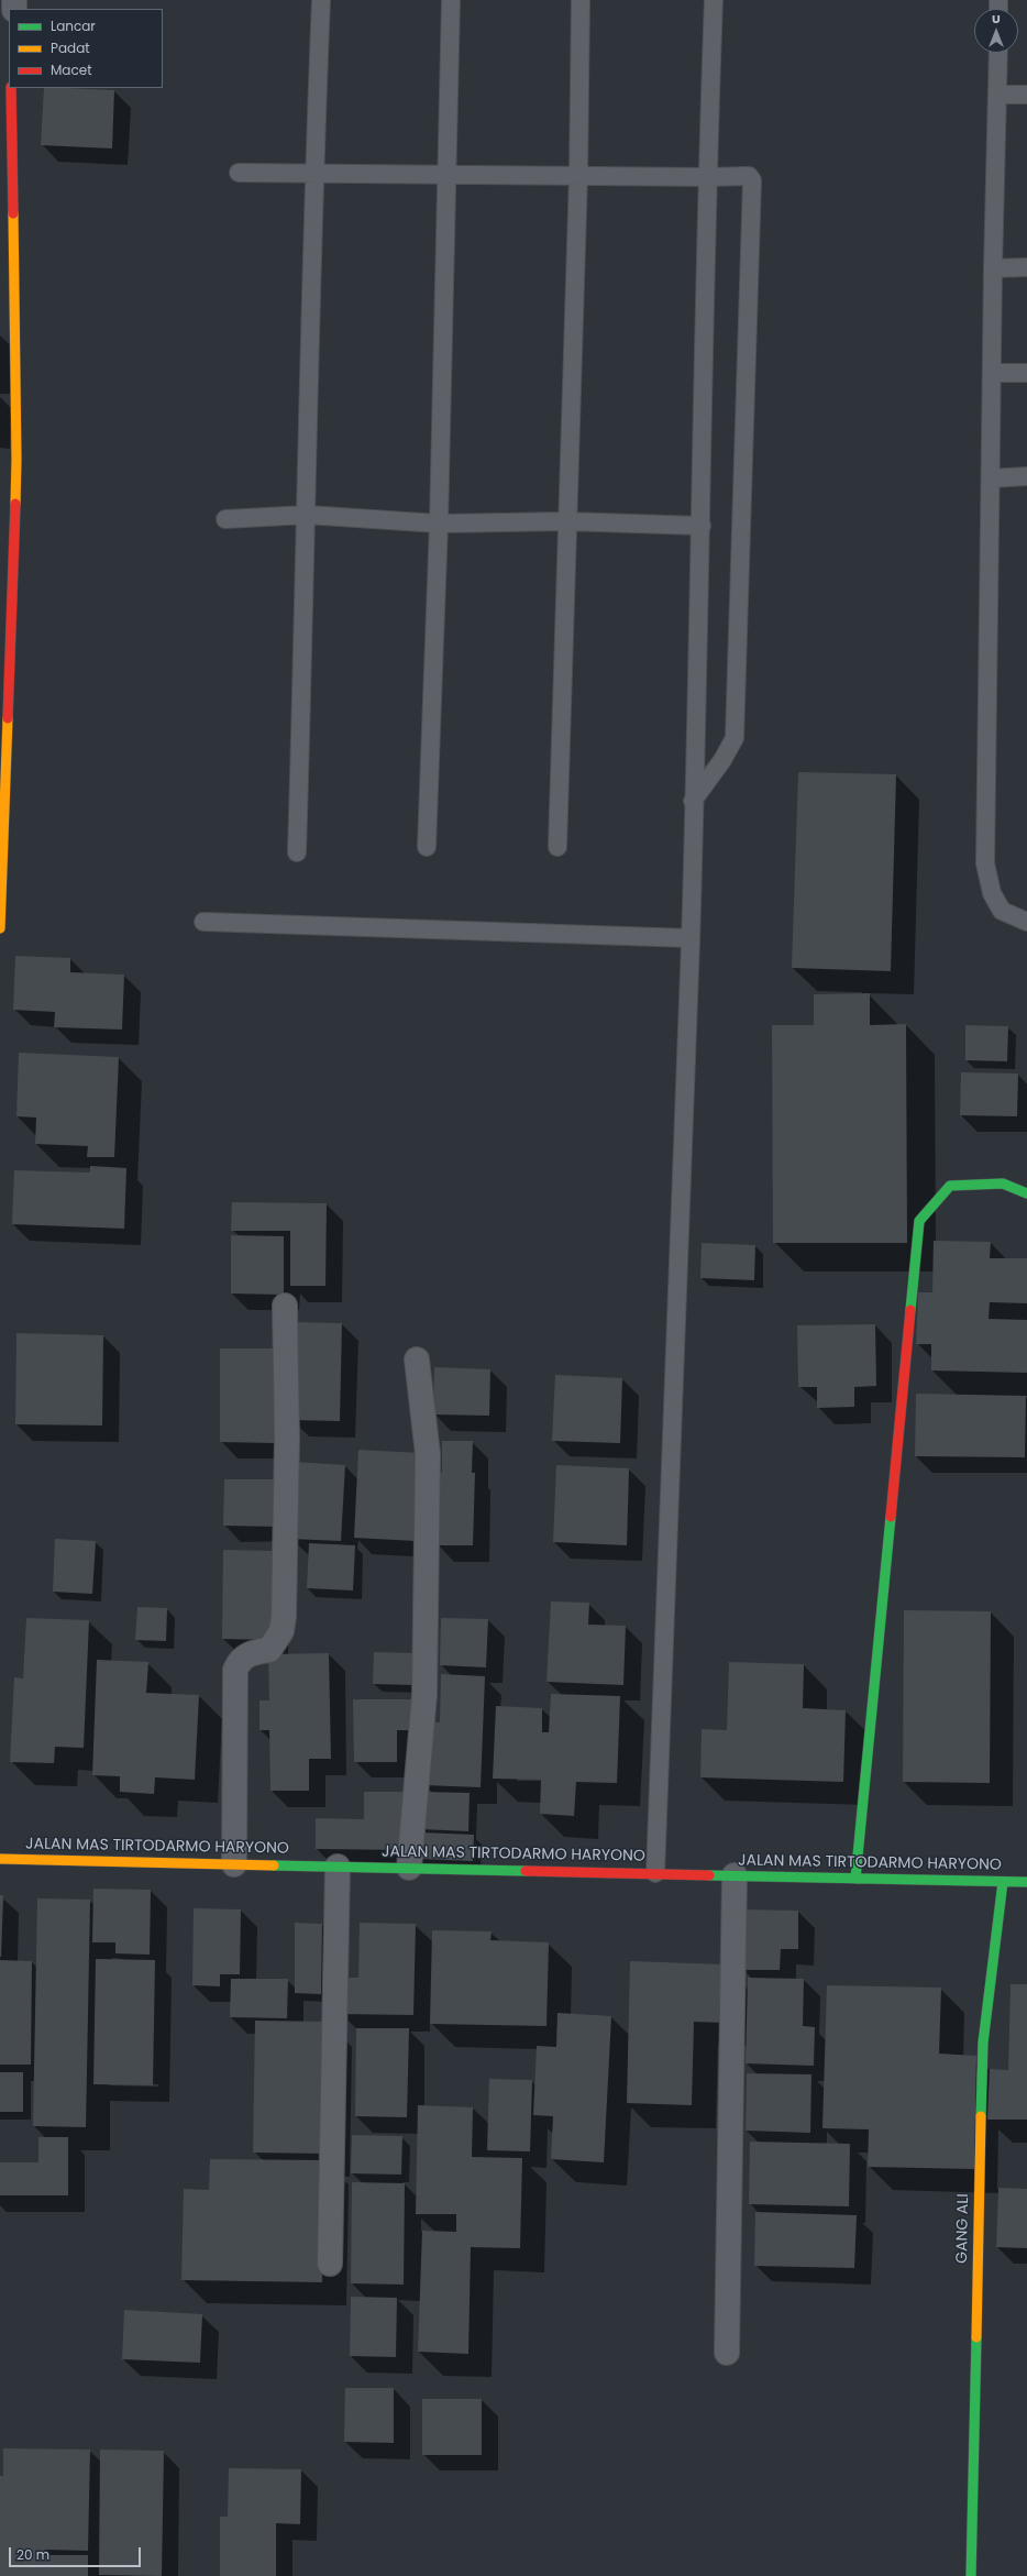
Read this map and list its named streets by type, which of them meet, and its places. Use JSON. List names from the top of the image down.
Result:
{
  "streets": {
    "street": ["JALAN MAS TIRTODARMO HARYONO", "GANG ALI"]
  },
  "crossings": [
    ["JALAN MAS TIRTODARMO HARYONO", "GANG ALI"]
  ],
  "legend": ["Lancar", "Padat", "Macet"],
  "scale_bar": "20 m",
  "north": "top"
}
